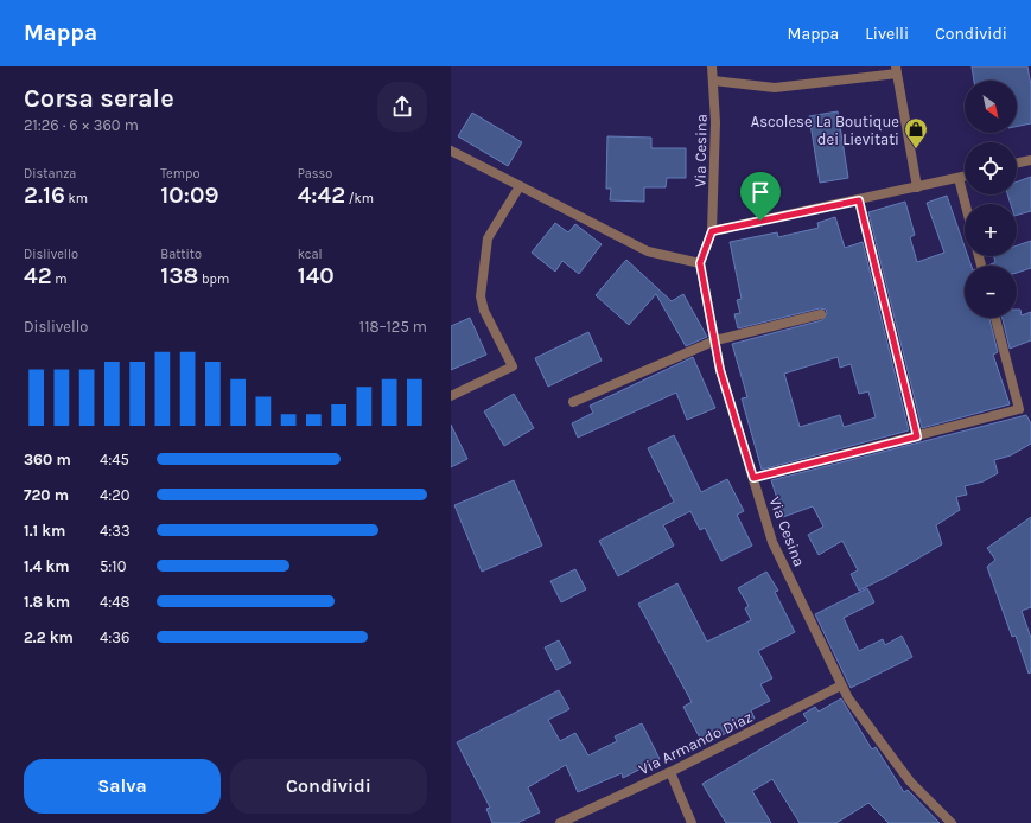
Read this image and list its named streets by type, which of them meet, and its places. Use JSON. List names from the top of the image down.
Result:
{
  "streets": {
    "street": ["Via Cesina", "Via Armando Diaz"]
  },
  "crossings": [
    ["Via Cesina", "Via Armando Diaz"]
  ],
  "places": {
    "shop": ["Ascolese La Boutique dei Lievitati"]
  },
  "north": "bottom right",
  "page": {
    "header": "Mappa",
    "nav": ["Mappa", "Livelli", "Condividi"],
    "heading": ["Corsa serale", "21:26 · 6 × 360 m"],
    "map_buttons": ["+", "−"],
    "stats": [
      ["Distanza", "2.16 km"],
      ["Tempo", "10:09"],
      ["Passo", "4:42 /km"],
      ["Dislivello", "42 m"],
      ["Battito", "138 bpm"],
      ["kcal", "140"]
    ],
    "chart": ["Dislivello", "118–125 m"],
    "list": [
      {
        "name": "360 m",
        "note": "4:45"
      },
      {
        "name": "720 m",
        "note": "4:20"
      },
      {
        "name": "1.1 km",
        "note": "4:33"
      },
      {
        "name": "1.4 km",
        "note": "5:10"
      },
      {
        "name": "1.8 km",
        "note": "4:48"
      },
      {
        "name": "2.2 km",
        "note": "4:36"
      }
    ],
    "buttons": ["Salva", "Condividi"]
  }
}
